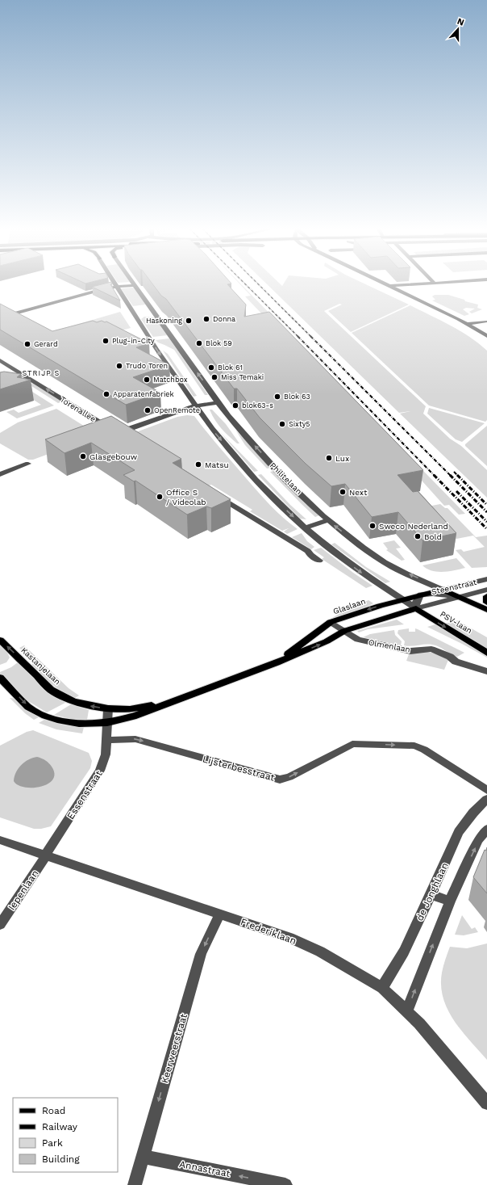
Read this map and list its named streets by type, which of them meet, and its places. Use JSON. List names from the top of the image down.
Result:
{
  "streets": {
    "main road": ["Glaslaan", "PSV-laan", "Kastanjelaan"],
    "street": [
      "Torenallee",
      "Philitelaan",
      "Steenstraat",
      "Olmenlaan",
      "Lijsterbesstraat",
      "Essenstraat",
      "Iepenlaan",
      "de Jonghlaan",
      "Frederiklaan",
      "Keerweerstraat",
      "Annastraat"
    ]
  },
  "crossings": [
    ["Philitelaan", "Steenstraat"],
    ["Philitelaan", "Glaslaan"],
    ["Steenstraat", "Glaslaan"],
    ["Glaslaan", "PSV-laan"],
    ["Glaslaan", "Olmenlaan"],
    ["Glaslaan", "Kastanjelaan"],
    ["Kastanjelaan", "Essenstraat"],
    ["Lijsterbesstraat", "Essenstraat"],
    ["Essenstraat", "Iepenlaan"],
    ["Essenstraat", "Frederiklaan"],
    ["Iepenlaan", "Frederiklaan"],
    ["de Jonghlaan", "Frederiklaan"],
    ["Frederiklaan", "Keerweerstraat"],
    ["Keerweerstraat", "Annastraat"]
  ],
  "one_way": [
    "Torenallee",
    "Lijsterbesstraat",
    "Keerweerstraat",
    "Annastraat"
  ],
  "districts": ["STRIJP S"],
  "places": [
    "Donna",
    "Haskoning",
    "Plug-in-City",
    "Blok 59",
    "Gerard",
    "Trudo Toren",
    "Blok 61",
    "Miss Temaki",
    "Matchbox",
    "Apparatenfabriek",
    "Blok 63",
    "blok63-s",
    "OpenRemote",
    "Sixty5",
    "Glasgebouw",
    "Lux",
    "Matsu",
    "Next",
    "Office S / Videolab",
    "Sweco Nederland",
    "Bold"
  ],
  "legend": [
    "Road",
    "Railway",
    "Park",
    "Building"
  ],
  "north": "top"
}
